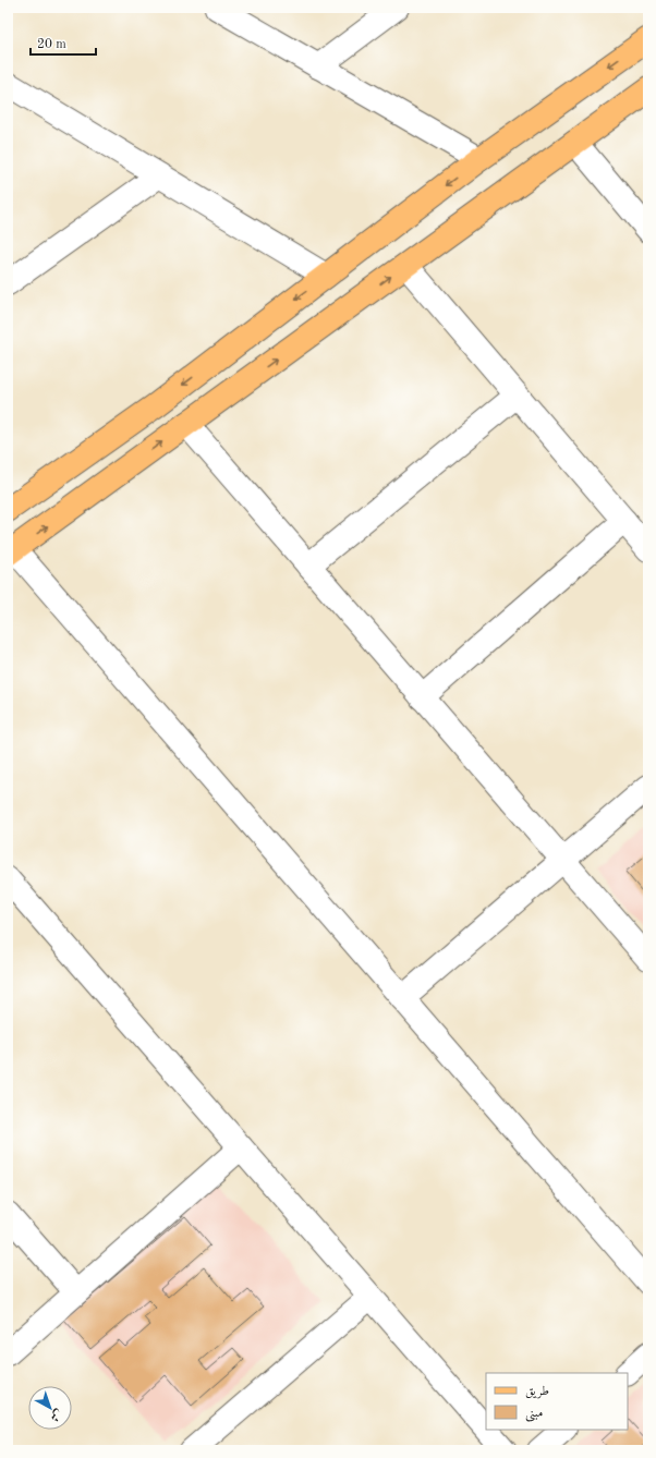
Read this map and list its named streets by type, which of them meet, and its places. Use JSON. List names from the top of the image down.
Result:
{
  "legend": ["طريق", "مبنى"],
  "scale_bar": "20 m",
  "north": "bottom right"
}
